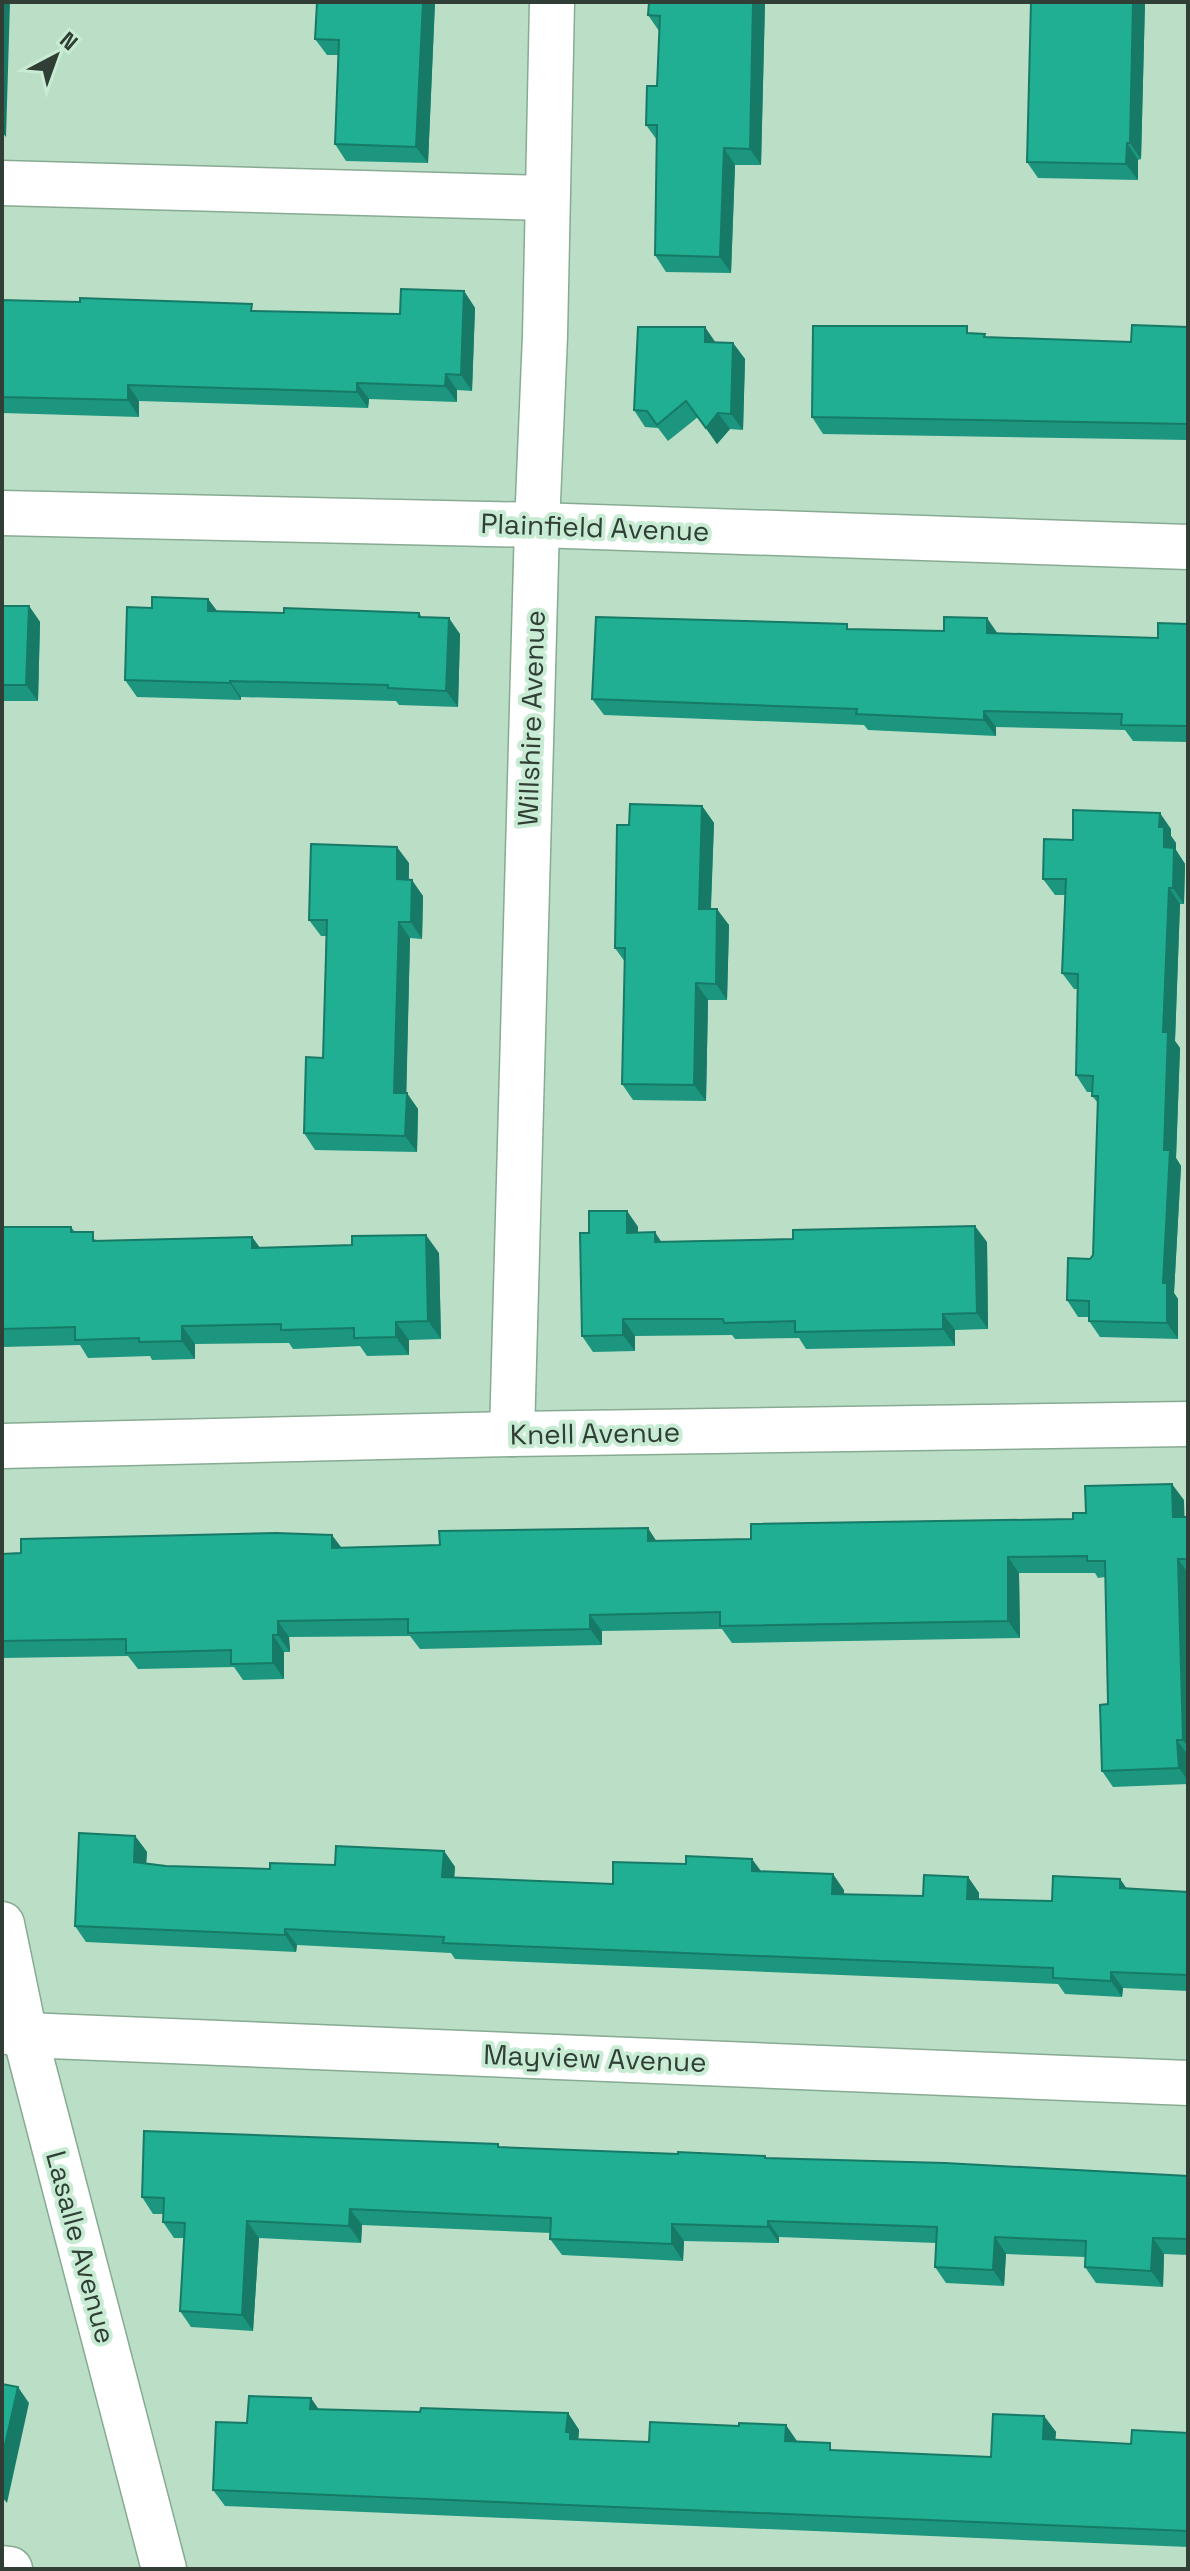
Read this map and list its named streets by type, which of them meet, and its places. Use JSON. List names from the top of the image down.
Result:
{
  "streets": {
    "street": [
      "Plainfield Avenue",
      "Willshire Avenue",
      "Knell Avenue",
      "Mayview Avenue",
      "Lasalle Avenue"
    ]
  },
  "crossings": [
    ["Plainfield Avenue", "Willshire Avenue"],
    ["Willshire Avenue", "Knell Avenue"],
    ["Mayview Avenue", "Lasalle Avenue"]
  ],
  "north": "top right"
}
